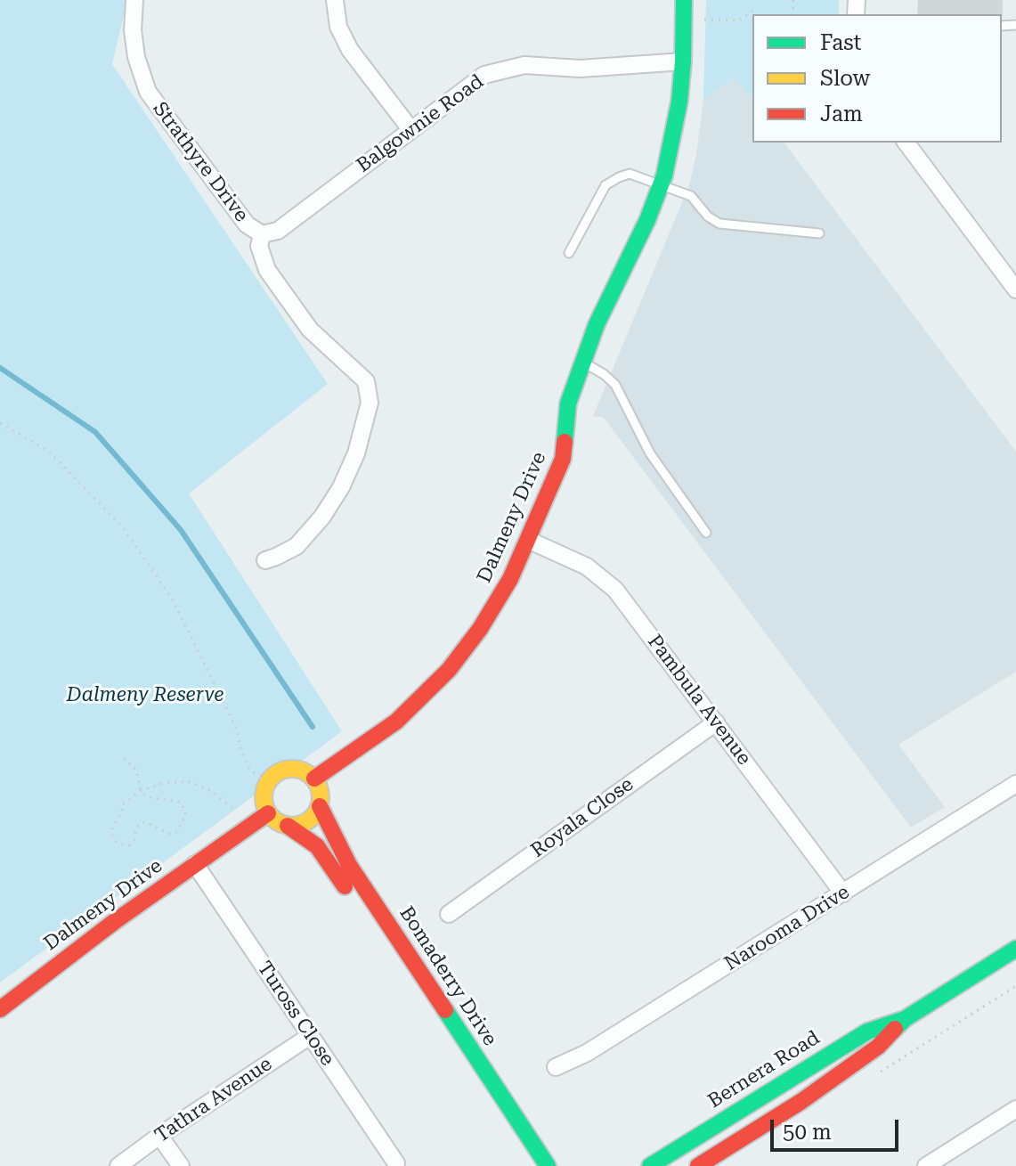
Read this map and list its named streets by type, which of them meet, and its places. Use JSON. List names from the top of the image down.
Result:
{
  "streets": {
    "street": [
      "Balgownie Road",
      "Strathyre Drive",
      "Dalmeny Drive",
      "Pambula Avenue",
      "Royala Close",
      "Narooma Drive",
      "Bomaderry Drive",
      "Tuross Close",
      "Bernera Road",
      "Tathra Avenue"
    ]
  },
  "crossings": [
    ["Balgownie Road", "Strathyre Drive"],
    ["Balgownie Road", "Dalmeny Drive"],
    ["Dalmeny Drive", "Pambula Avenue"],
    ["Dalmeny Drive", "Bomaderry Drive"],
    ["Dalmeny Drive", "Tuross Close"],
    ["Pambula Avenue", "Royala Close"],
    ["Pambula Avenue", "Narooma Drive"],
    ["Tuross Close", "Tathra Avenue"]
  ],
  "parks": ["Dalmeny Reserve"],
  "legend": ["Fast", "Slow", "Jam"],
  "scale_bar": "50 m"
}
